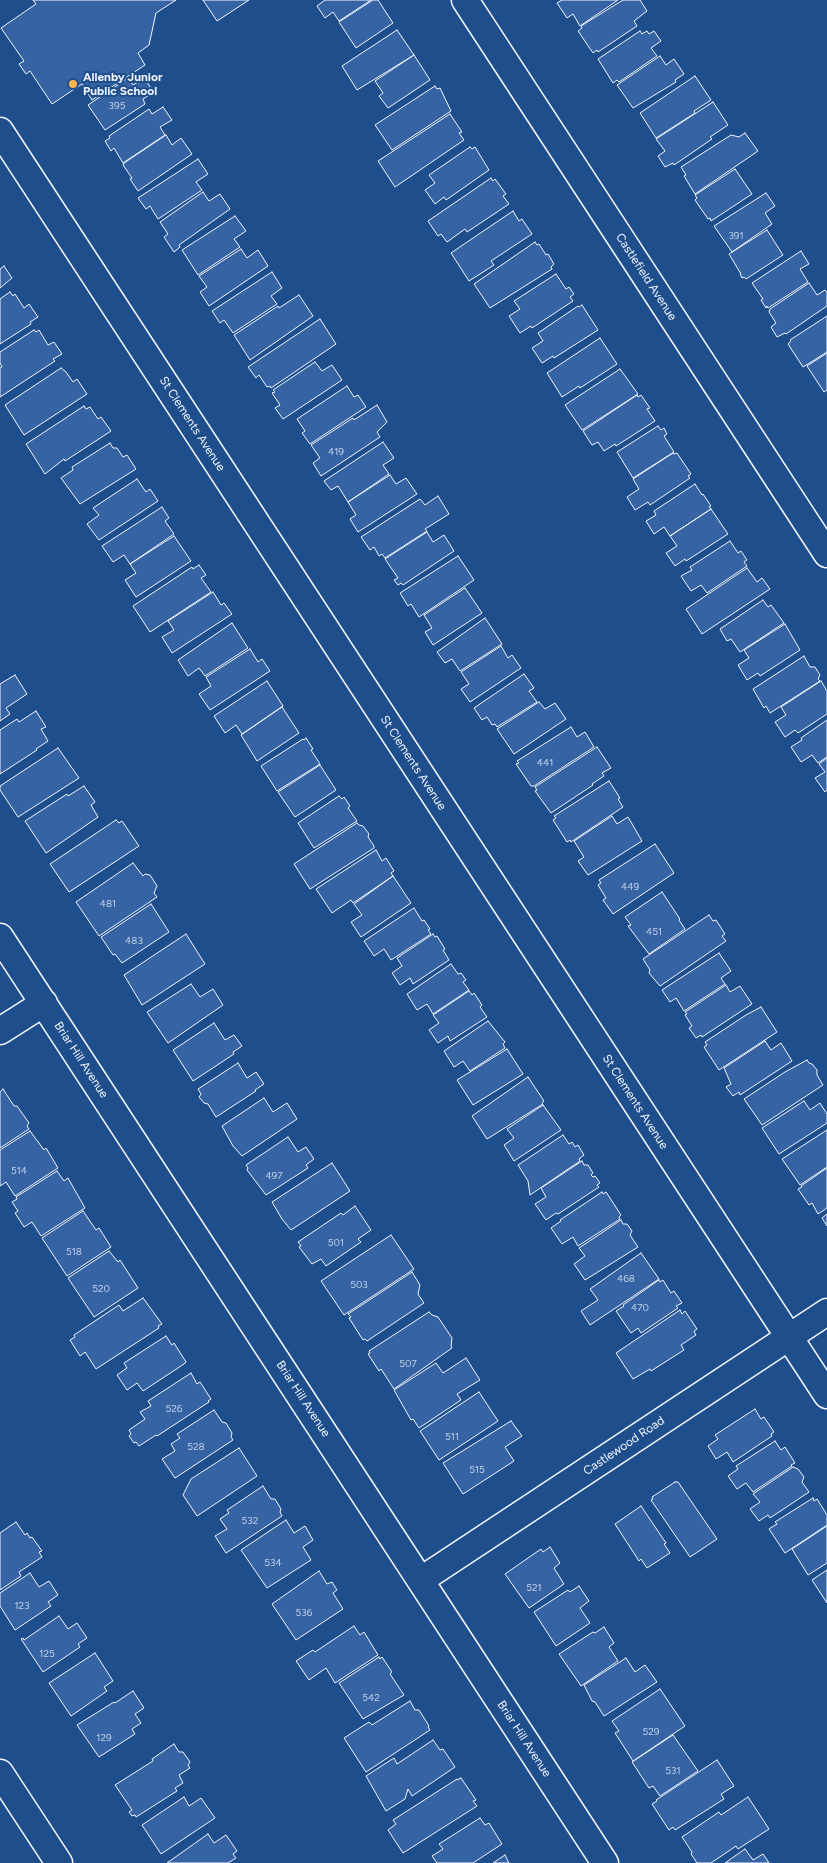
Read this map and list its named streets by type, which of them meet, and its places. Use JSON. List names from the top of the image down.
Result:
{
  "streets": {
    "street": [
      "Castlefield Avenue",
      "St Clements Avenue",
      "Briar Hill Avenue",
      "Castlewood Road"
    ]
  },
  "crossings": [
    ["St Clements Avenue", "Castlewood Road"],
    ["Briar Hill Avenue", "Castlewood Road"]
  ],
  "places": ["Allenby Junior Public School"],
  "house_numbers": [
    "395",
    "391",
    "419",
    "441",
    "449",
    "481",
    "451",
    "483",
    "514",
    "497",
    "501",
    "518",
    "468",
    "503",
    "520",
    "470",
    "507",
    "526",
    "511",
    "528",
    "515",
    "532",
    "534",
    "521",
    "123",
    "536",
    "125",
    "542",
    "529",
    "129",
    "531"
  ]
}
